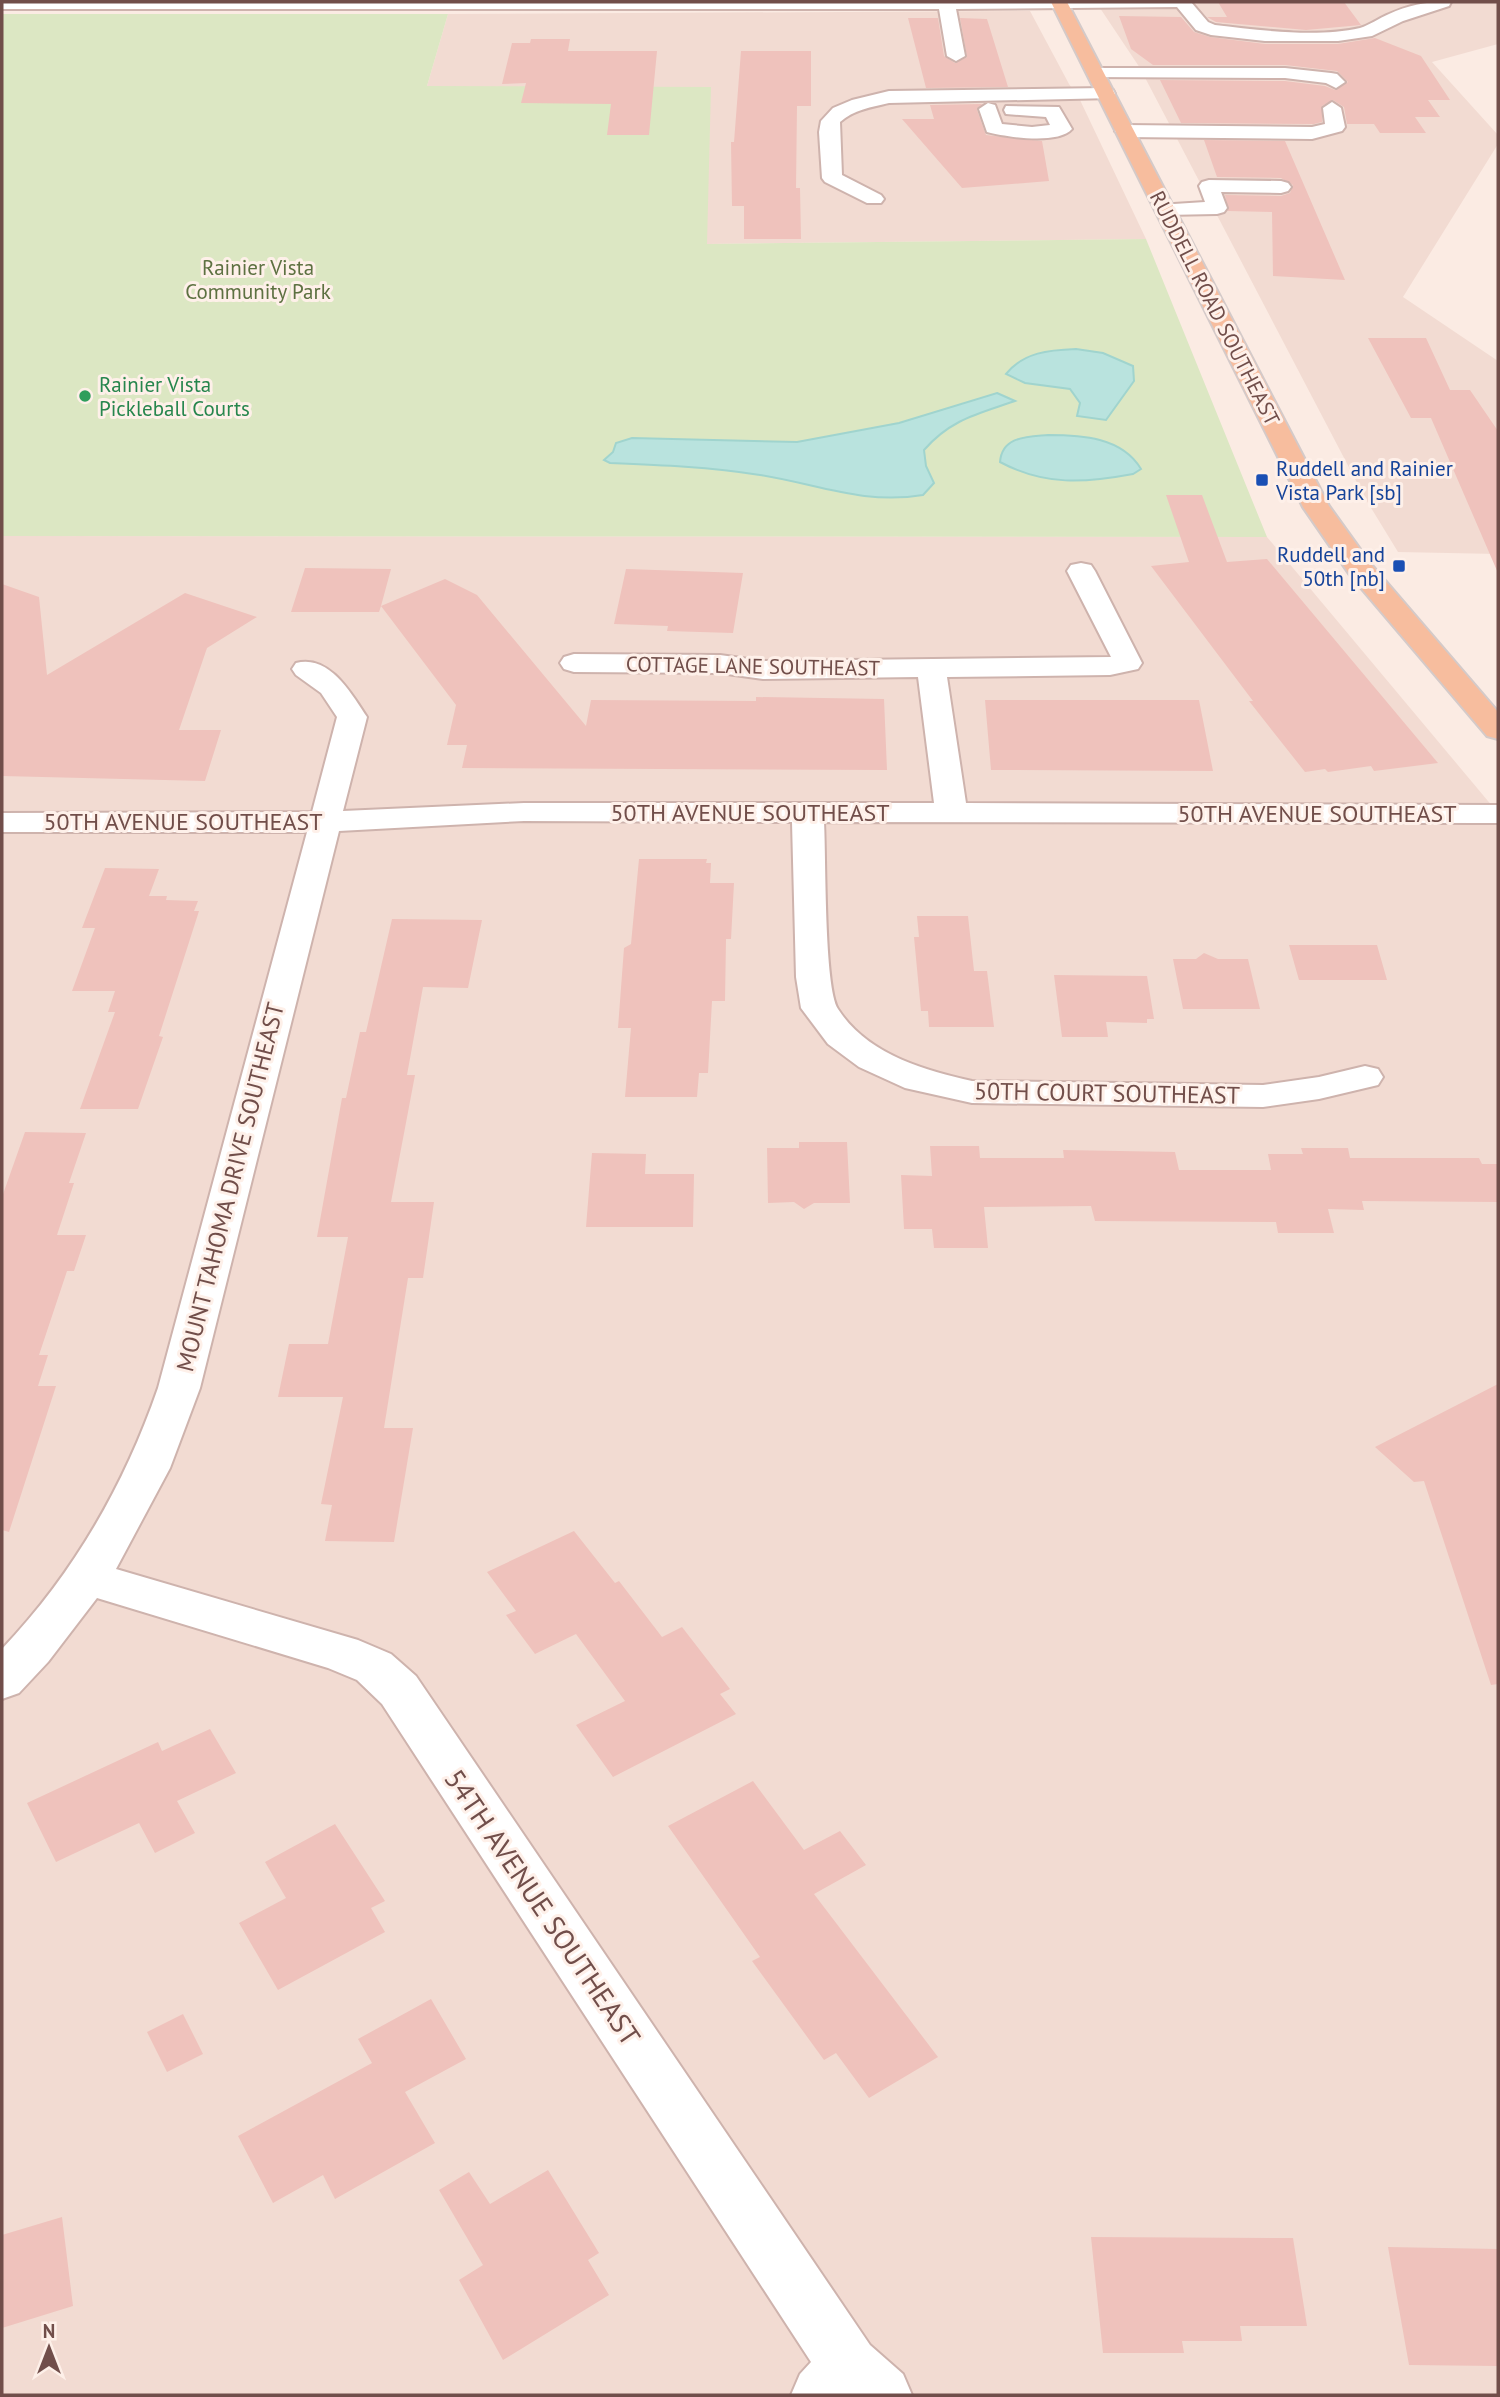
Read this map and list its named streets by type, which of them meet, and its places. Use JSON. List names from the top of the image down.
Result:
{
  "streets": {
    "main road": ["RUDDELL ROAD SOUTHEAST"],
    "street": [
      "COTTAGE LANE SOUTHEAST",
      "50TH AVENUE SOUTHEAST",
      "50TH COURT SOUTHEAST",
      "MOUNT TAHOMA DRIVE SOUTHEAST",
      "54TH AVENUE SOUTHEAST"
    ]
  },
  "crossings": [
    ["50TH AVENUE SOUTHEAST", "50TH COURT SOUTHEAST"],
    ["50TH AVENUE SOUTHEAST", "MOUNT TAHOMA DRIVE SOUTHEAST"],
    ["MOUNT TAHOMA DRIVE SOUTHEAST", "54TH AVENUE SOUTHEAST"]
  ],
  "parks": ["Rainier Vista Community Park"],
  "places": {
    "other": ["Rainier Vista Pickleball Courts"],
    "transit": ["Ruddell and Rainier Vista Park [sb]", "Ruddell and 50th [nb]"]
  },
  "north": "top"
}
